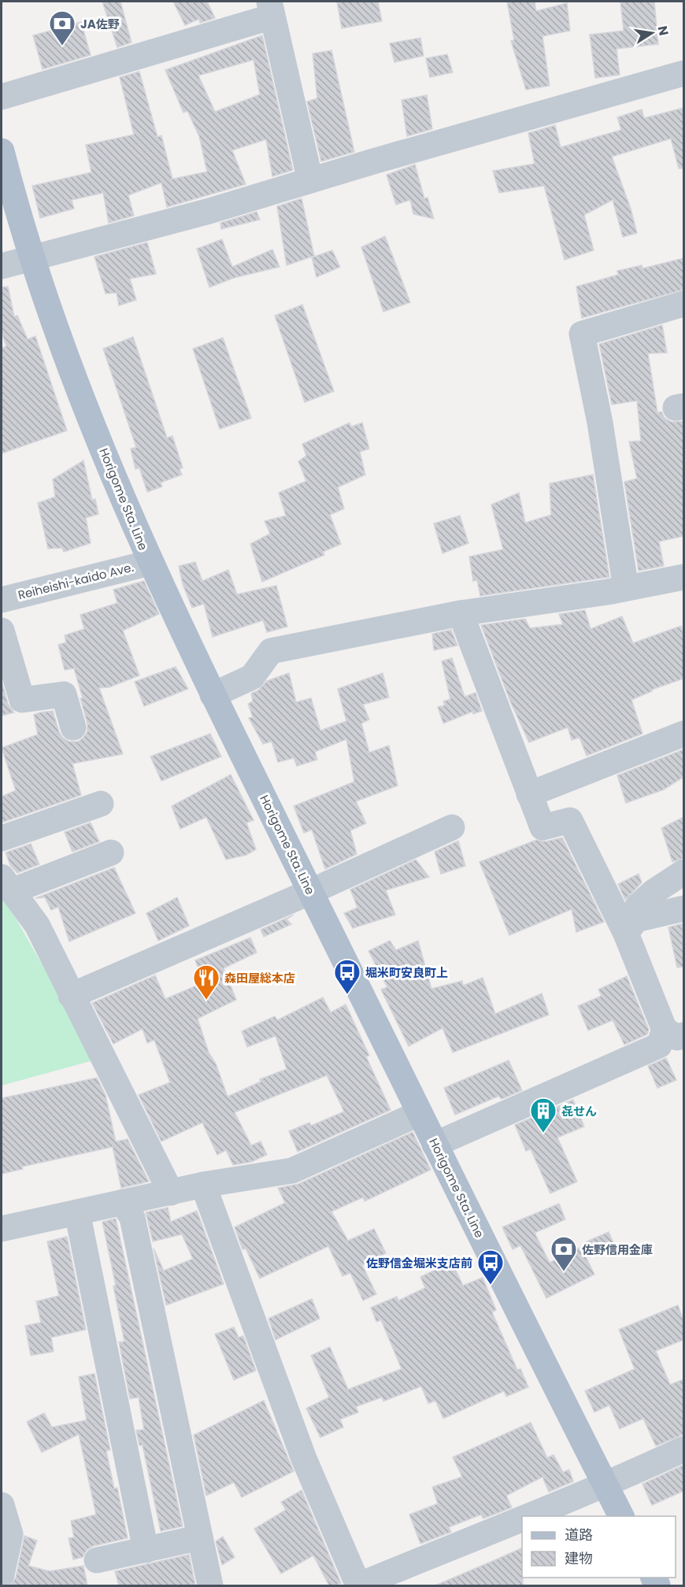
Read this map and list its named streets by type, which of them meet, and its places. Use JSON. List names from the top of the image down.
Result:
{
  "streets": {
    "main road": ["Horigome Sta. Line"],
    "street": ["Reiheishi-kaido Ave."]
  },
  "crossings": [
    ["Horigome Sta. Line", "Reiheishi-kaido Ave."]
  ],
  "places": {
    "bank": ["JA佐野", "佐野信用金庫"],
    "bus stop": ["堀米町安良町上", "佐野信金堀米支店前"],
    "restaurant": ["森田屋総本店"],
    "building": ["㐂せん"]
  },
  "legend": ["道路", "建物"],
  "north": "right"
}
